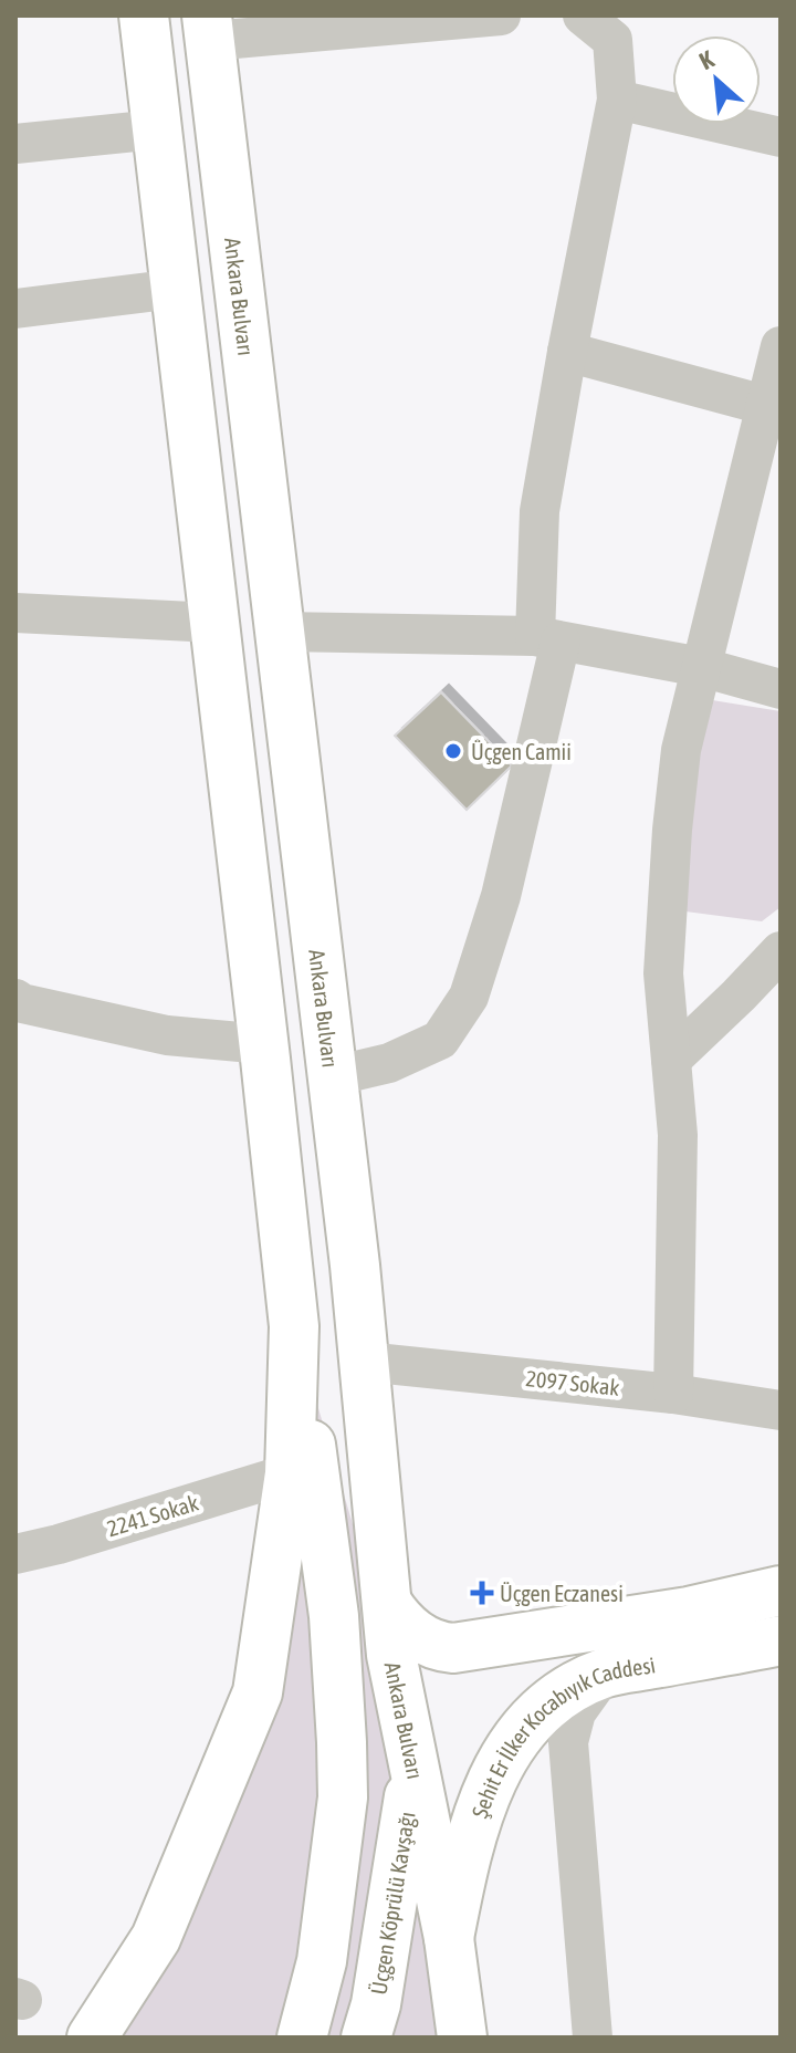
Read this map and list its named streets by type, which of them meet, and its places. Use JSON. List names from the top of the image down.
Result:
{
  "streets": {
    "main road": ["Ankara Bulvarı", "Şehit Er İlker Kocabıyık Caddesi", "Üçgen Köprülü Kavşağı"],
    "street": ["2097 Sokak", "2241 Sokak"]
  },
  "crossings": [
    ["Ankara Bulvarı", "2097 Sokak"],
    ["Ankara Bulvarı", "Şehit Er İlker Kocabıyık Caddesi"],
    ["Ankara Bulvarı", "Üçgen Köprülü Kavşağı"]
  ],
  "places": {
    "other": ["Üçgen Camii"],
    "health": ["Üçgen Eczanesi"]
  },
  "north": "top left"
}
